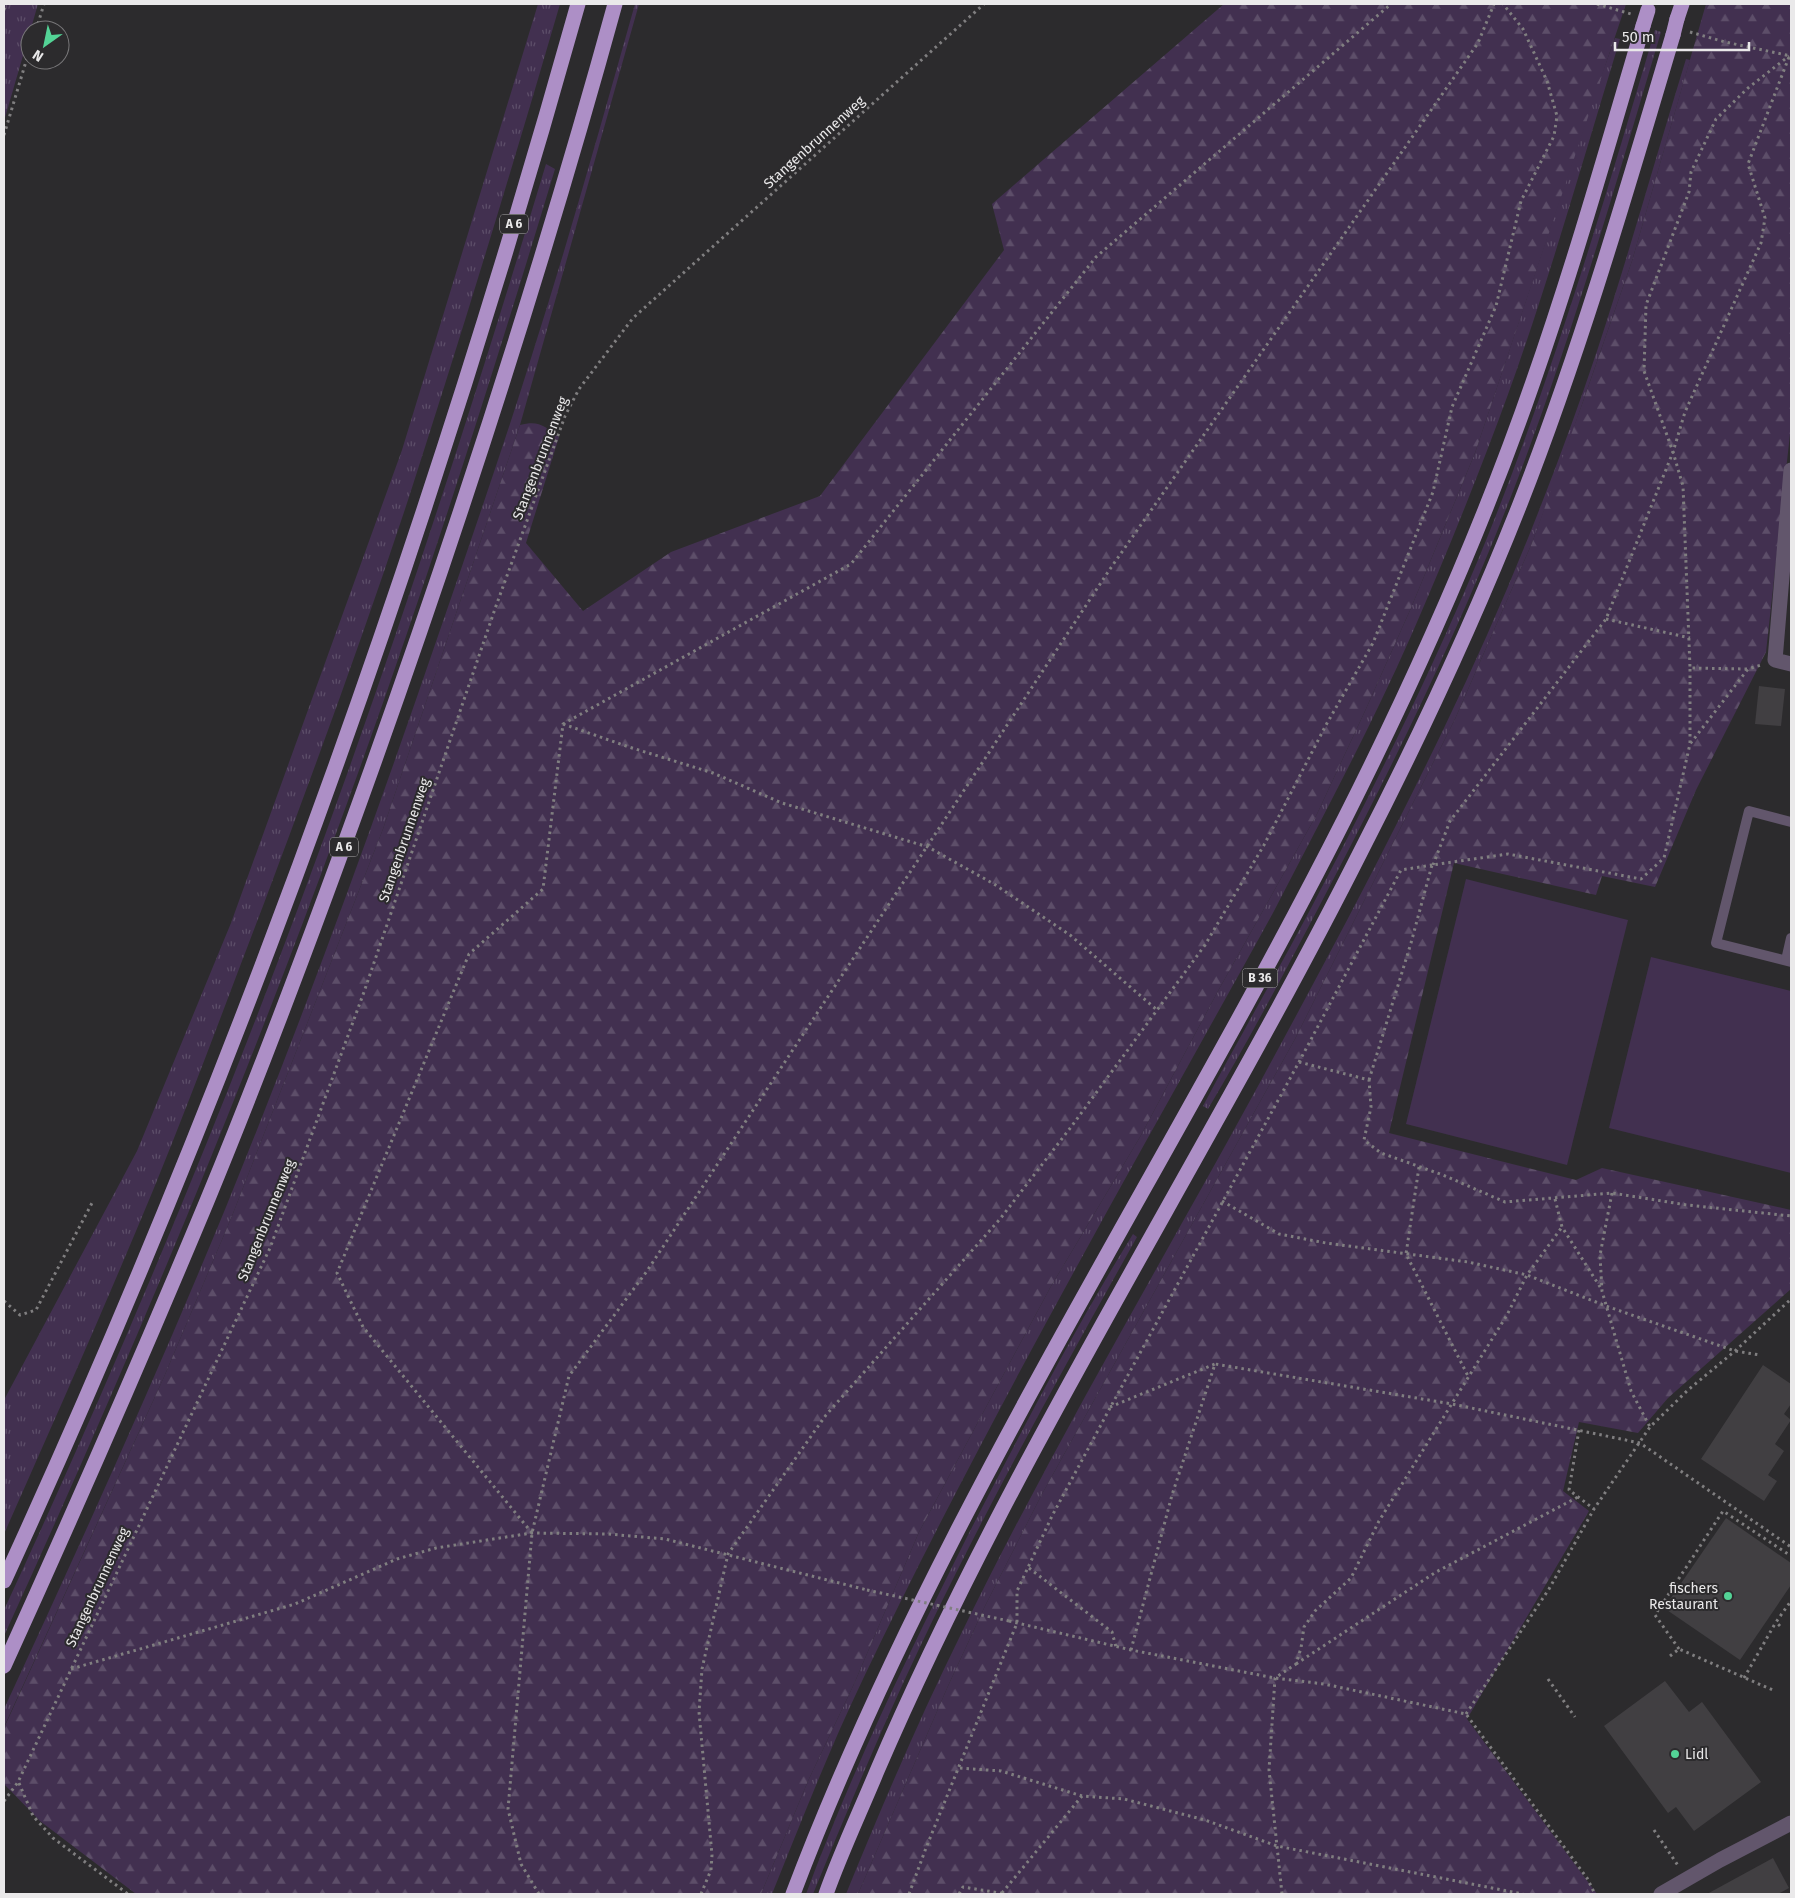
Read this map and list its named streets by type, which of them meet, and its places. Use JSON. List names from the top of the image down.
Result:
{
  "streets": {
    "highway": ["A 6", "B 36"],
    "path": ["Stangenbrunnenweg"]
  },
  "places": ["fischers Restaurant", "Lidl"],
  "scale_bar": "50 m",
  "north": "bottom left"
}
